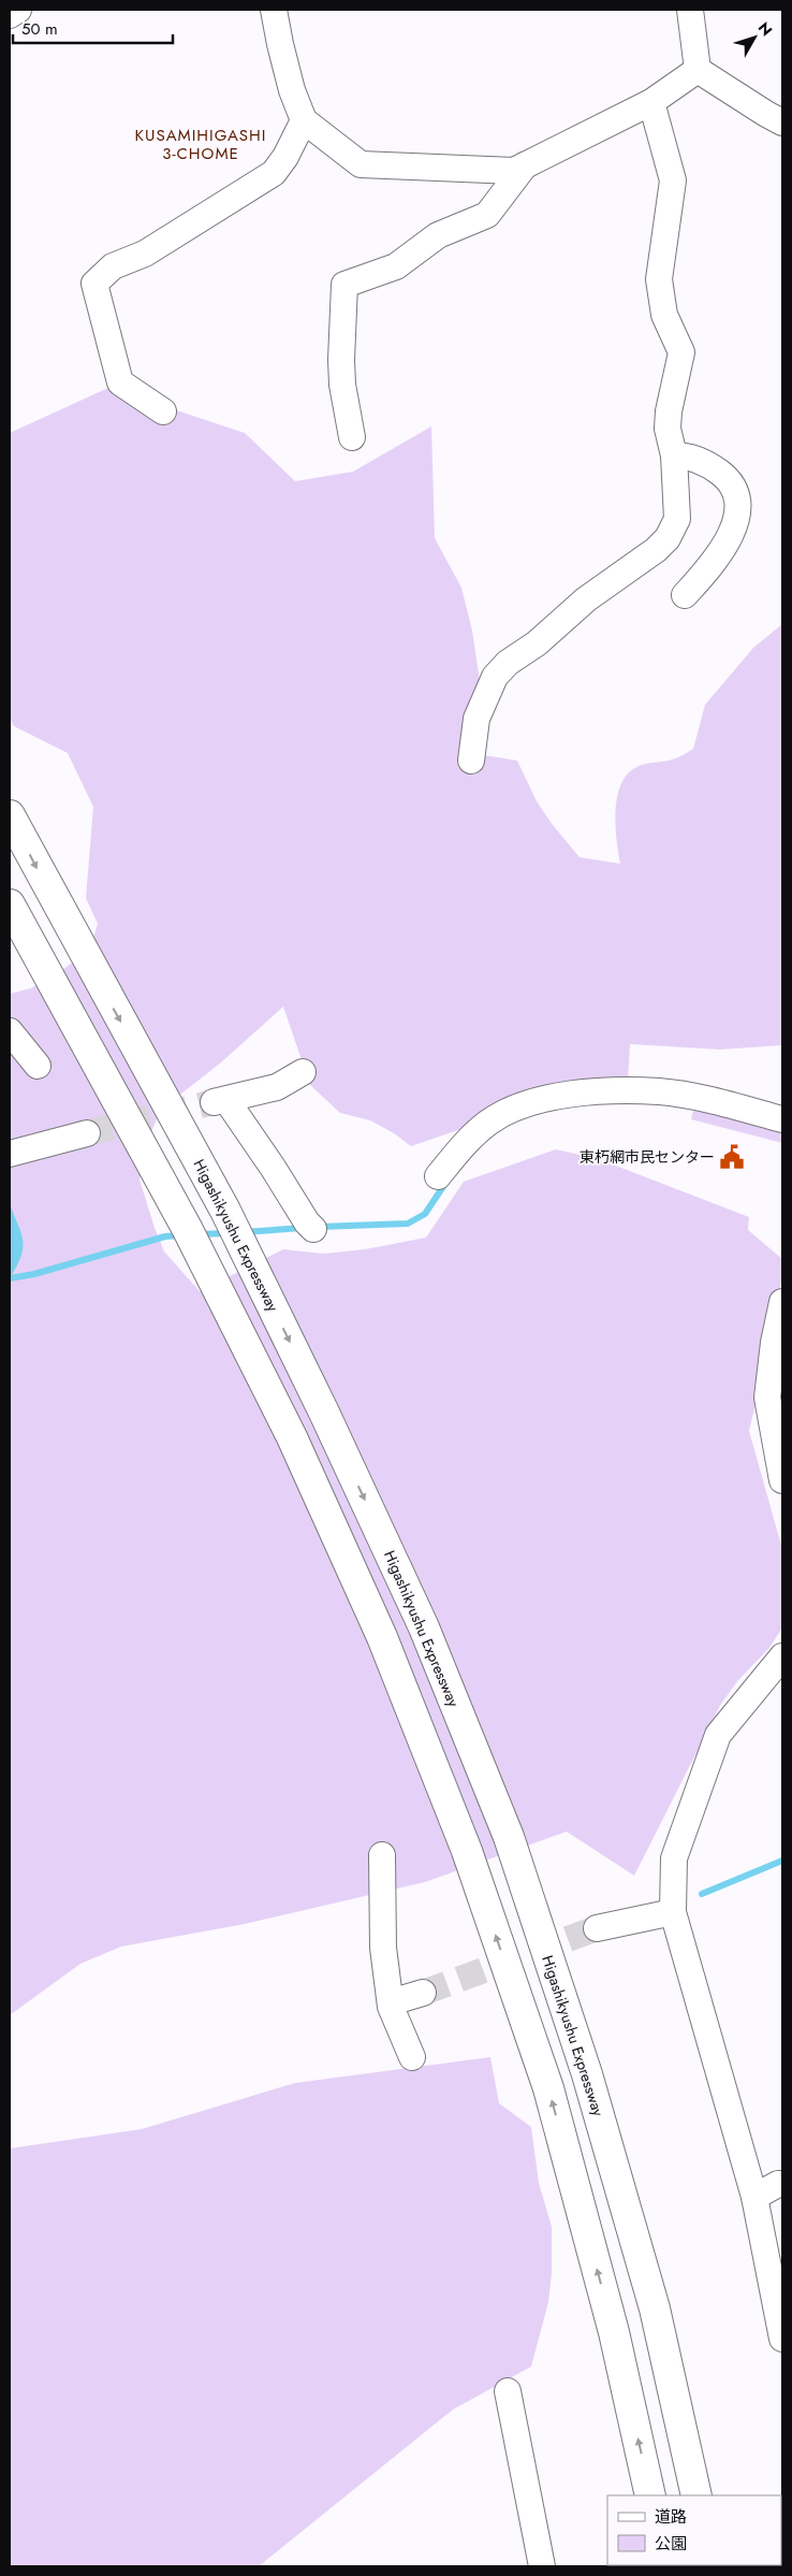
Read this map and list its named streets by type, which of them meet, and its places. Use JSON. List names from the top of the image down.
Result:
{
  "streets": {
    "highway": ["Higashikyushu Expressway"]
  },
  "districts": ["KUSAMIHIGASHI 3-CHOME"],
  "places": {
    "public building": ["東朽網市民センター"]
  },
  "legend": ["道路", "公園"],
  "scale_bar": "50 m",
  "north": "top right"
}
